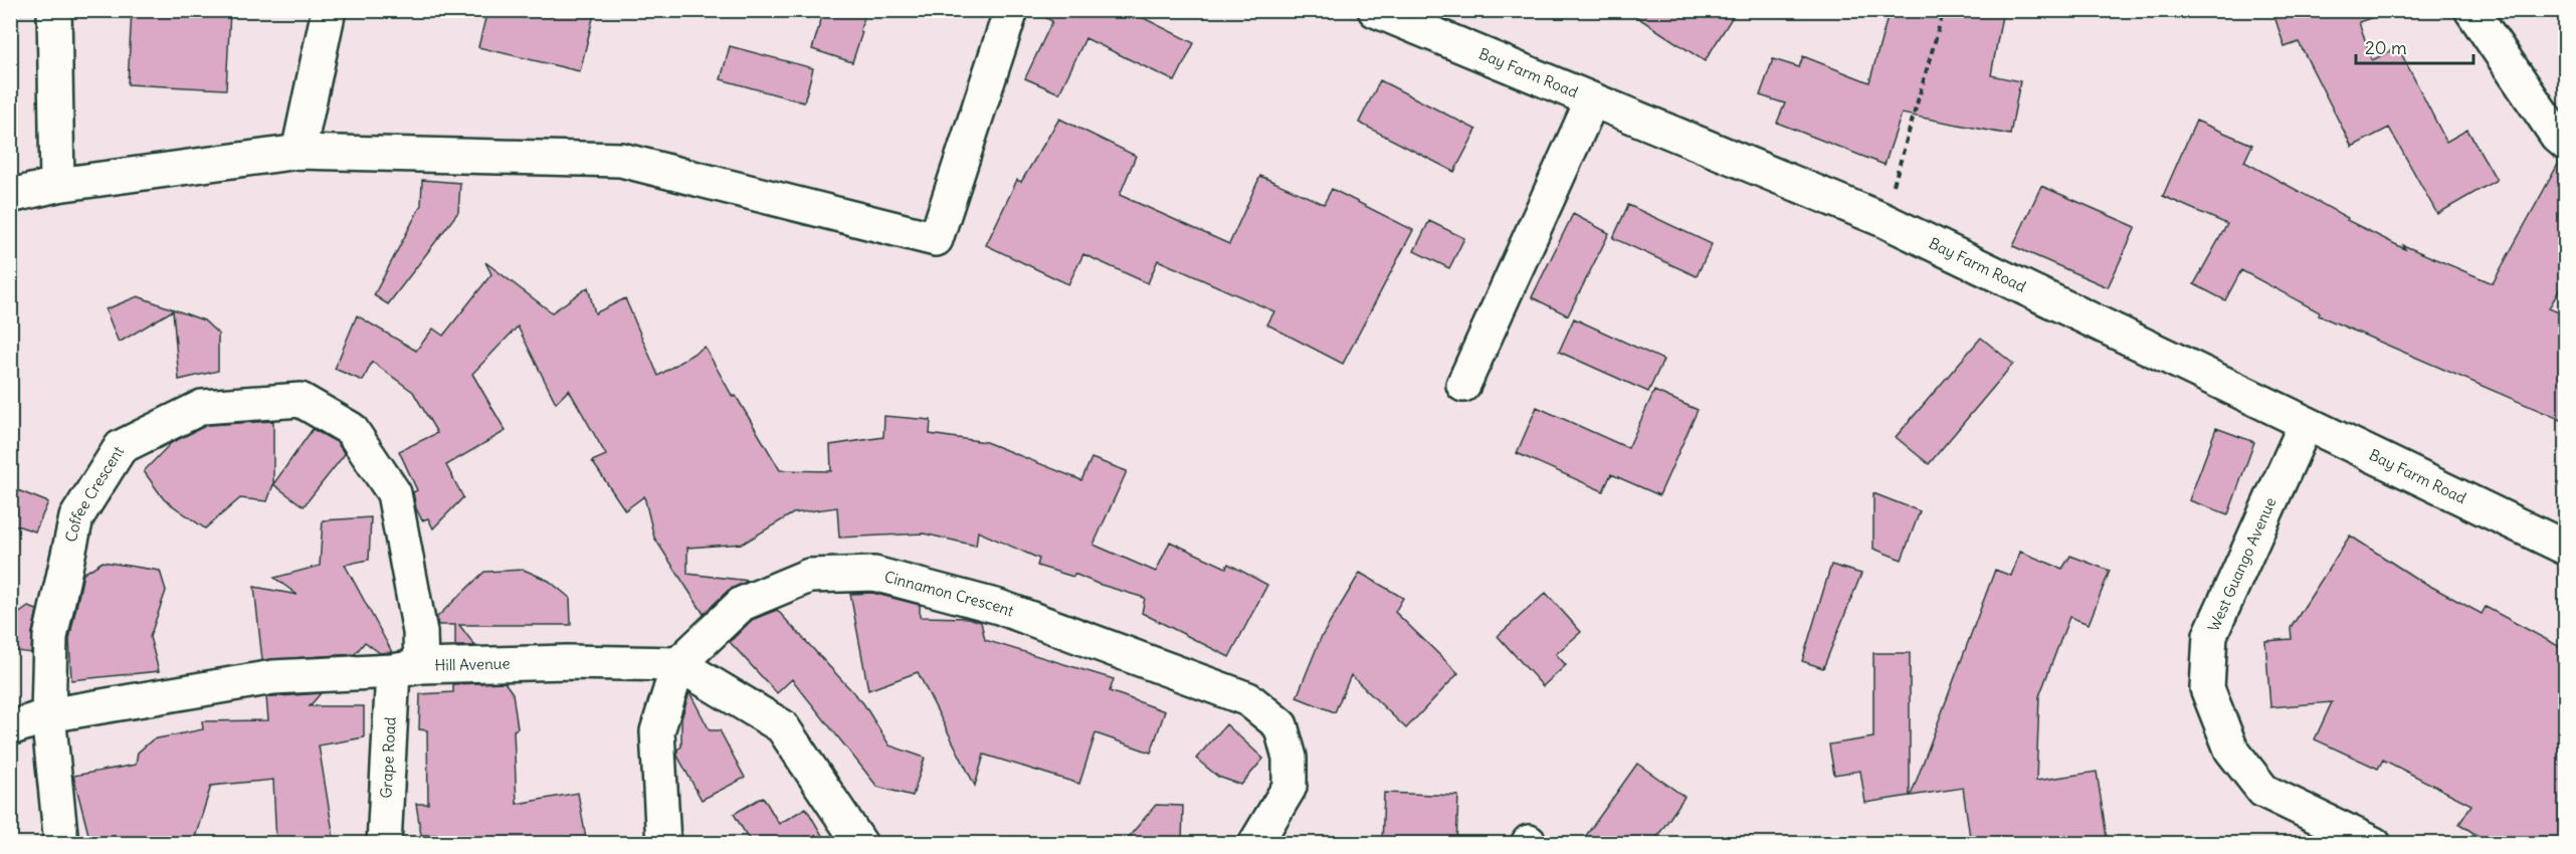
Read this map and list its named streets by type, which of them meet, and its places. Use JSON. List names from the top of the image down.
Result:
{
  "streets": {
    "street": [
      "Bay Farm Road",
      "Coffee Crescent",
      "West Guango Avenue",
      "Cinnamon Crescent",
      "Hill Avenue",
      "Grape Road"
    ]
  },
  "crossings": [
    ["Bay Farm Road", "West Guango Avenue"],
    ["Coffee Crescent", "Hill Avenue"],
    ["Coffee Crescent", "Grape Road"],
    ["Cinnamon Crescent", "Hill Avenue"],
    ["Hill Avenue", "Grape Road"]
  ],
  "scale_bar": "20 m"
}
